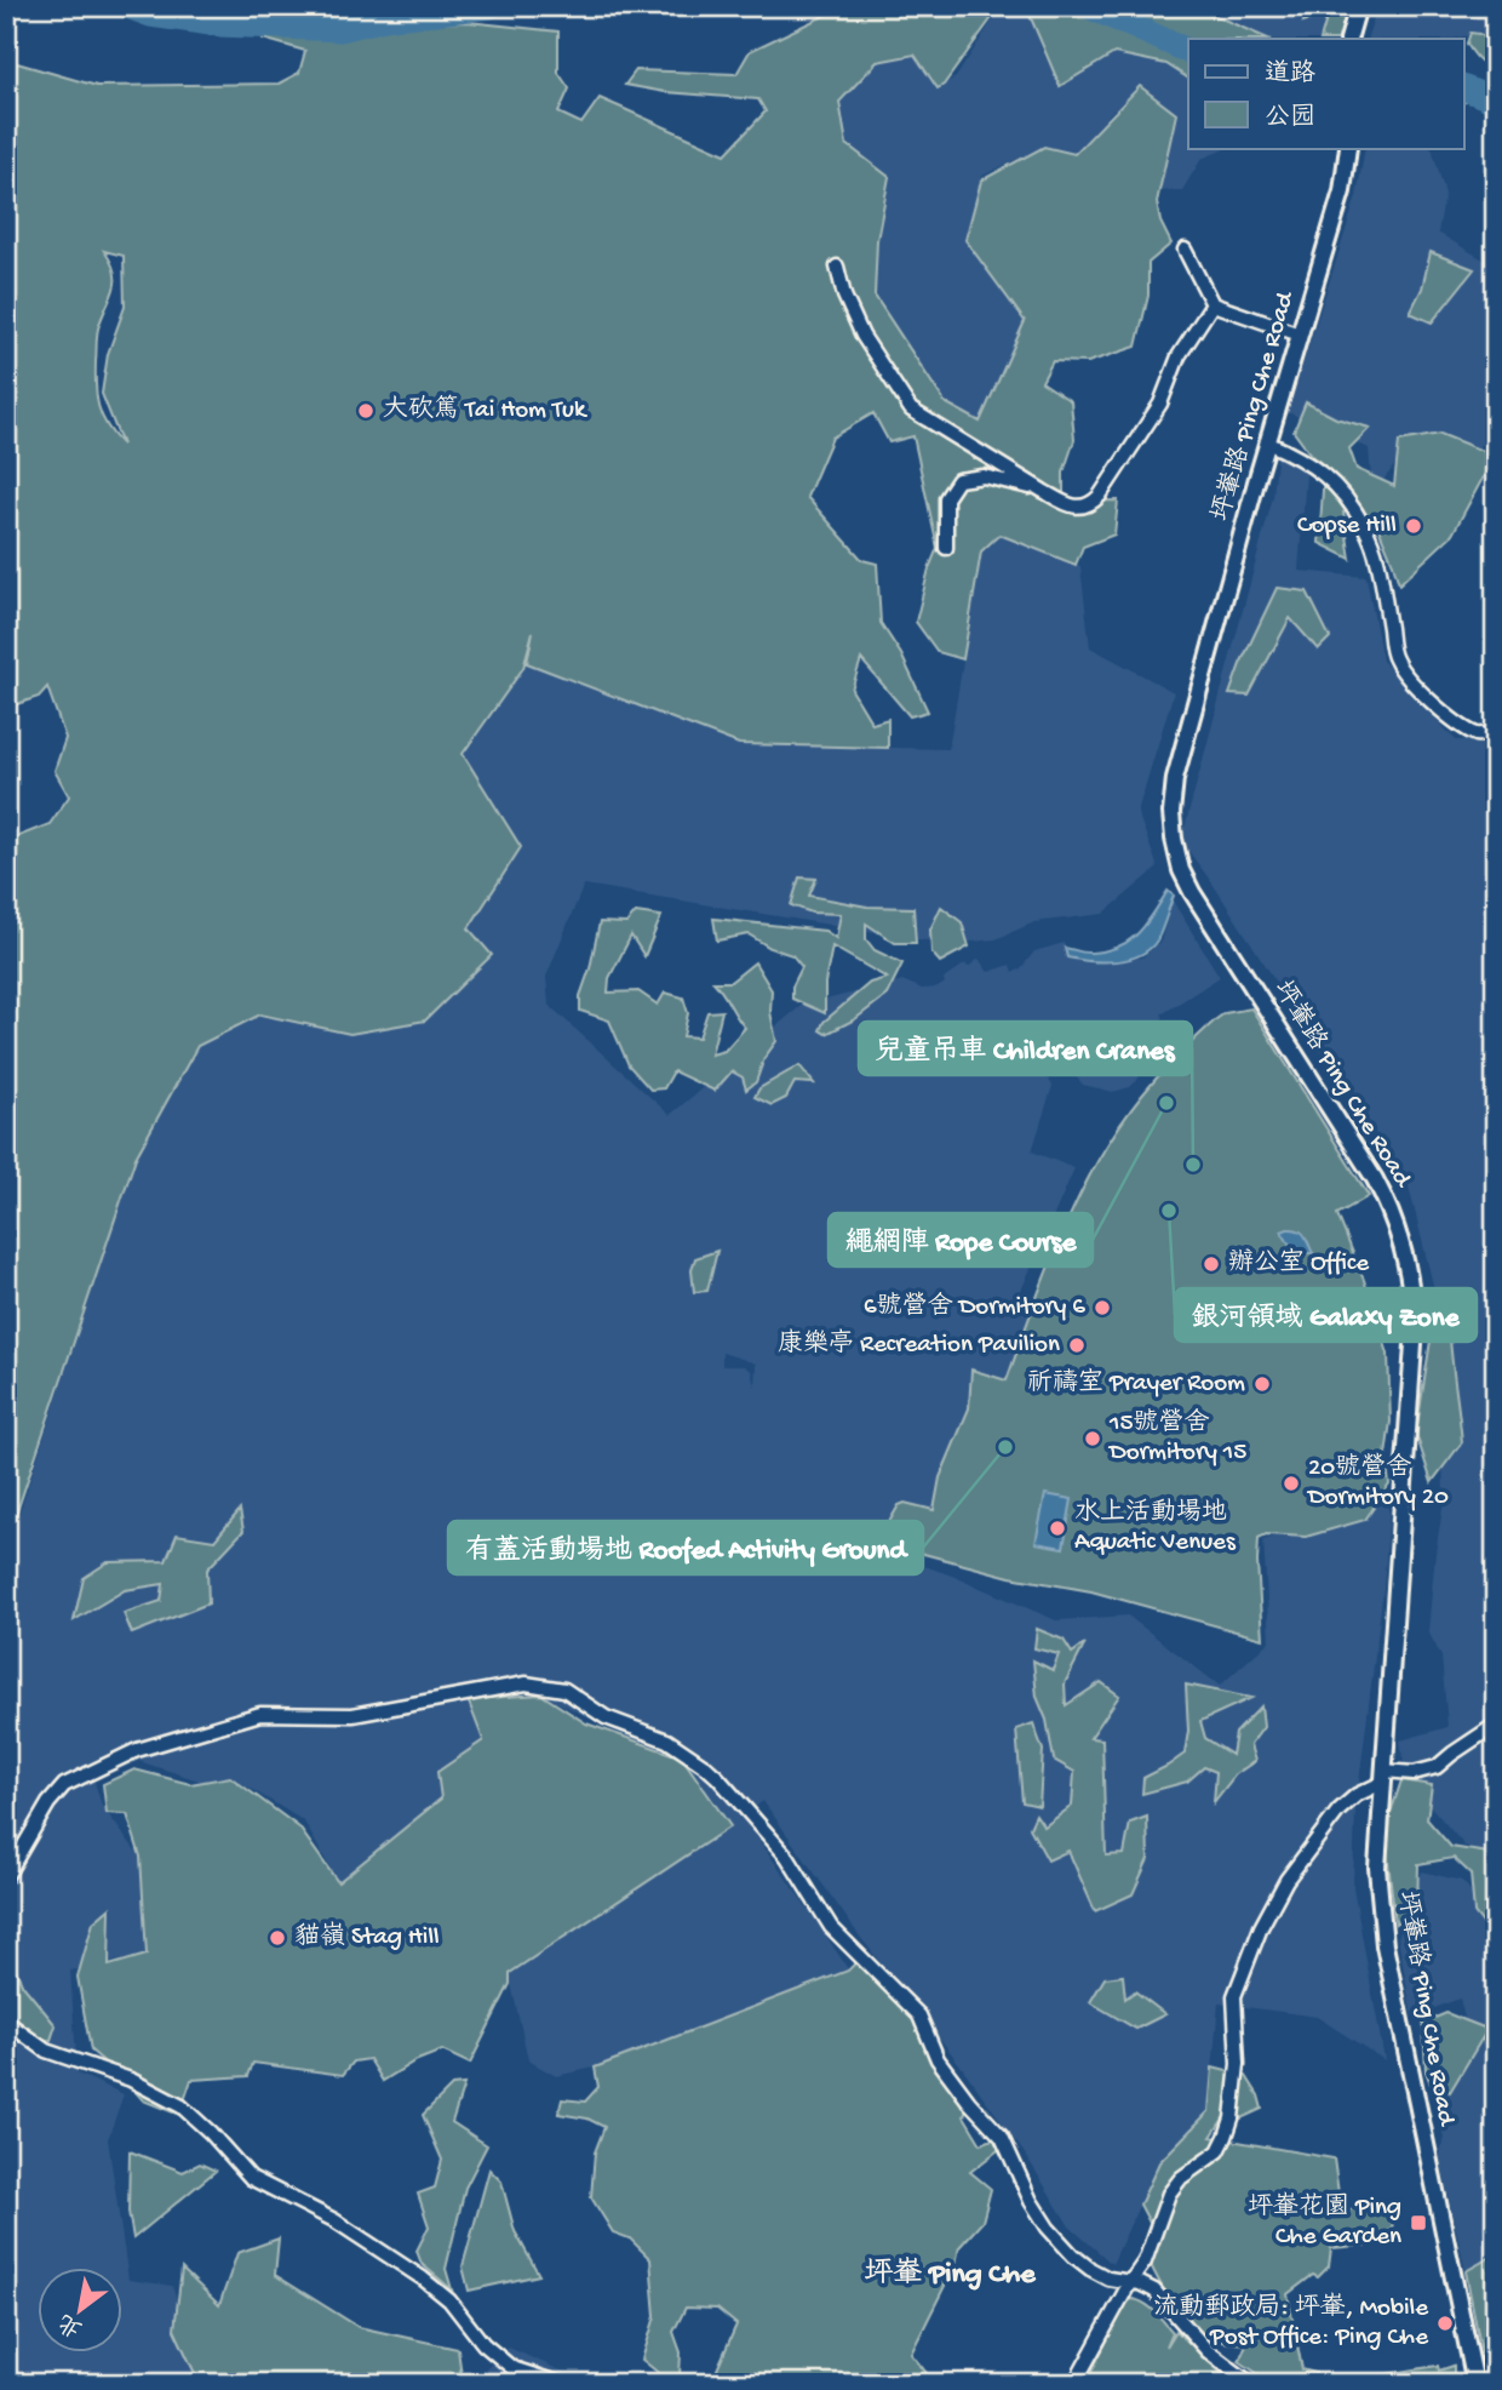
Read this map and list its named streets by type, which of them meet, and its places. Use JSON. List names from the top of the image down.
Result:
{
  "streets": {
    "street": ["坪輋路 Ping Che Road"]
  },
  "districts": ["坪輋 Ping Che"],
  "places": {
    "other": [
      "大砍篤 Tai Hom Tuk",
      "Copse Hill",
      "繩網陣 Rope Course",
      "兒童吊車 Children Cranes",
      "銀河領域 Galaxy Zone",
      "辦公室 Office",
      "6號營舍 Dormitory 6",
      "康樂亭 Recreation Pavilion",
      "祈禱室 Prayer Room",
      "15號營舍 Dormitory 15",
      "有蓋活動場地 Roofed Activity Ground",
      "20號營舍 Dormitory 20",
      "水上活動場地 Aquatic Venues",
      "貓嶺 Stag Hill",
      "流動郵政局: 坪輋, Mobile Post Office: Ping Che"
    ],
    "transit": ["坪輋花園 Ping Che Garden"]
  },
  "legend": ["道路", "公园"],
  "north": "bottom left"
}
